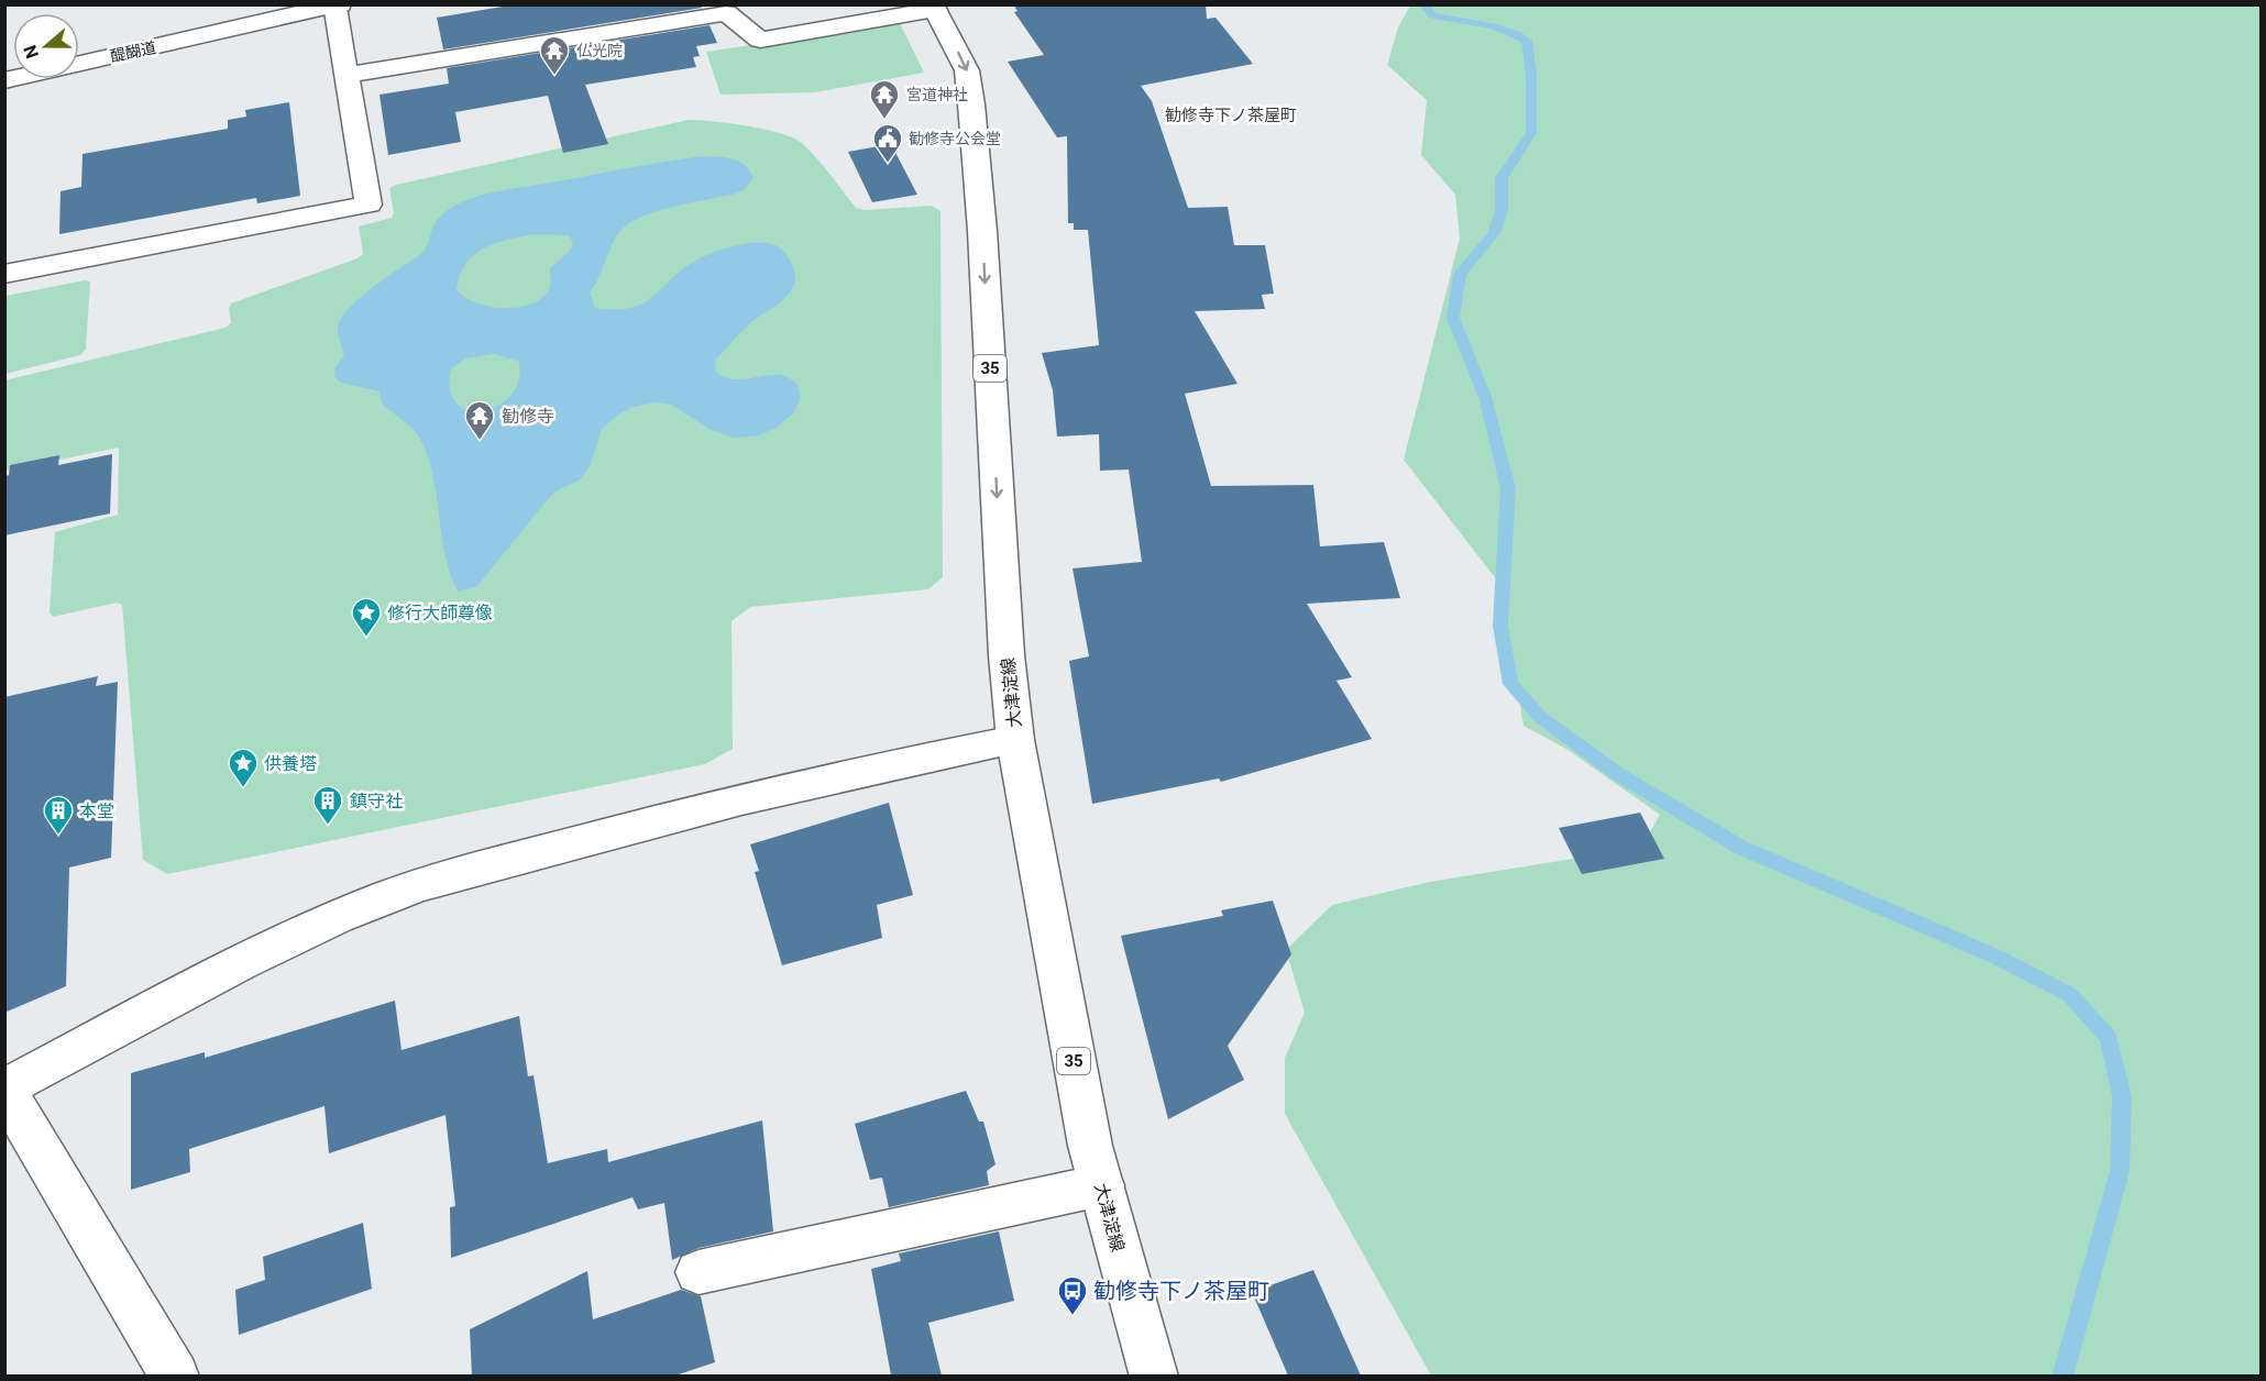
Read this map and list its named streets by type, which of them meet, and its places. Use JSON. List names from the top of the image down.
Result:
{
  "streets": {
    "street": ["醍醐道", "35", "大津淀線"]
  },
  "one_way": ["大津淀線"],
  "districts": ["勧修寺下ノ茶屋町"],
  "places": {
    "temple": ["仏光院", "宮道神社", "勧修寺"],
    "public building": ["勧修寺公会堂"],
    "place": ["修行大師尊像", "供養塔"],
    "building": ["鎮守社", "本堂"],
    "bus stop": ["勧修寺下ノ茶屋町"]
  },
  "north": "left"
}
